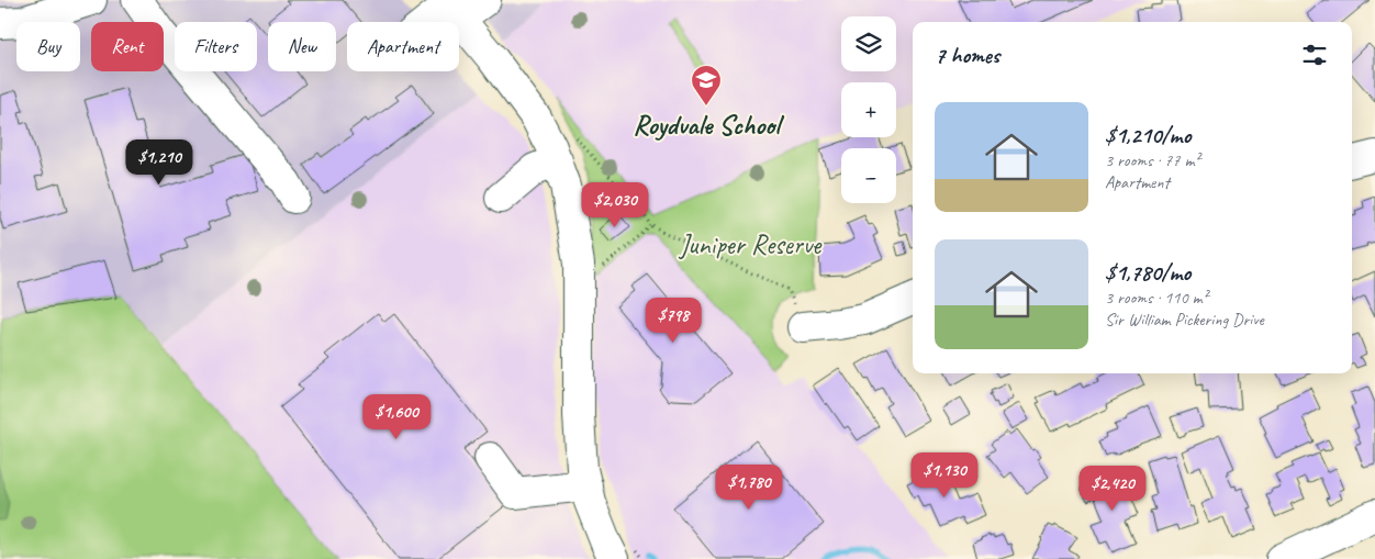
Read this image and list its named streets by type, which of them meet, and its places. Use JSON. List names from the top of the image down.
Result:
{
  "parks": ["Juniper Reserve"],
  "places": {
    "school or university": ["Roydvale School"]
  },
  "page": {
    "map_buttons": ["+", "−"],
    "chip": [
      "Buy",
      "Rent",
      "Filters",
      "New",
      "Apartment"
    ],
    "heading": "7 homes",
    "list": [
      {
        "name": "$1,210/mo",
        "note": "3 rooms · 77 m² · Apartment"
      },
      {
        "name": "$1,780/mo",
        "note": "3 rooms · 110 m² · Sir William Pickering Drive"
      }
    ],
    "price": [
      "$1,210",
      "$2,030",
      "$798",
      "$1,600",
      "$1,130",
      "$1,780",
      "$2,420"
    ]
  }
}
